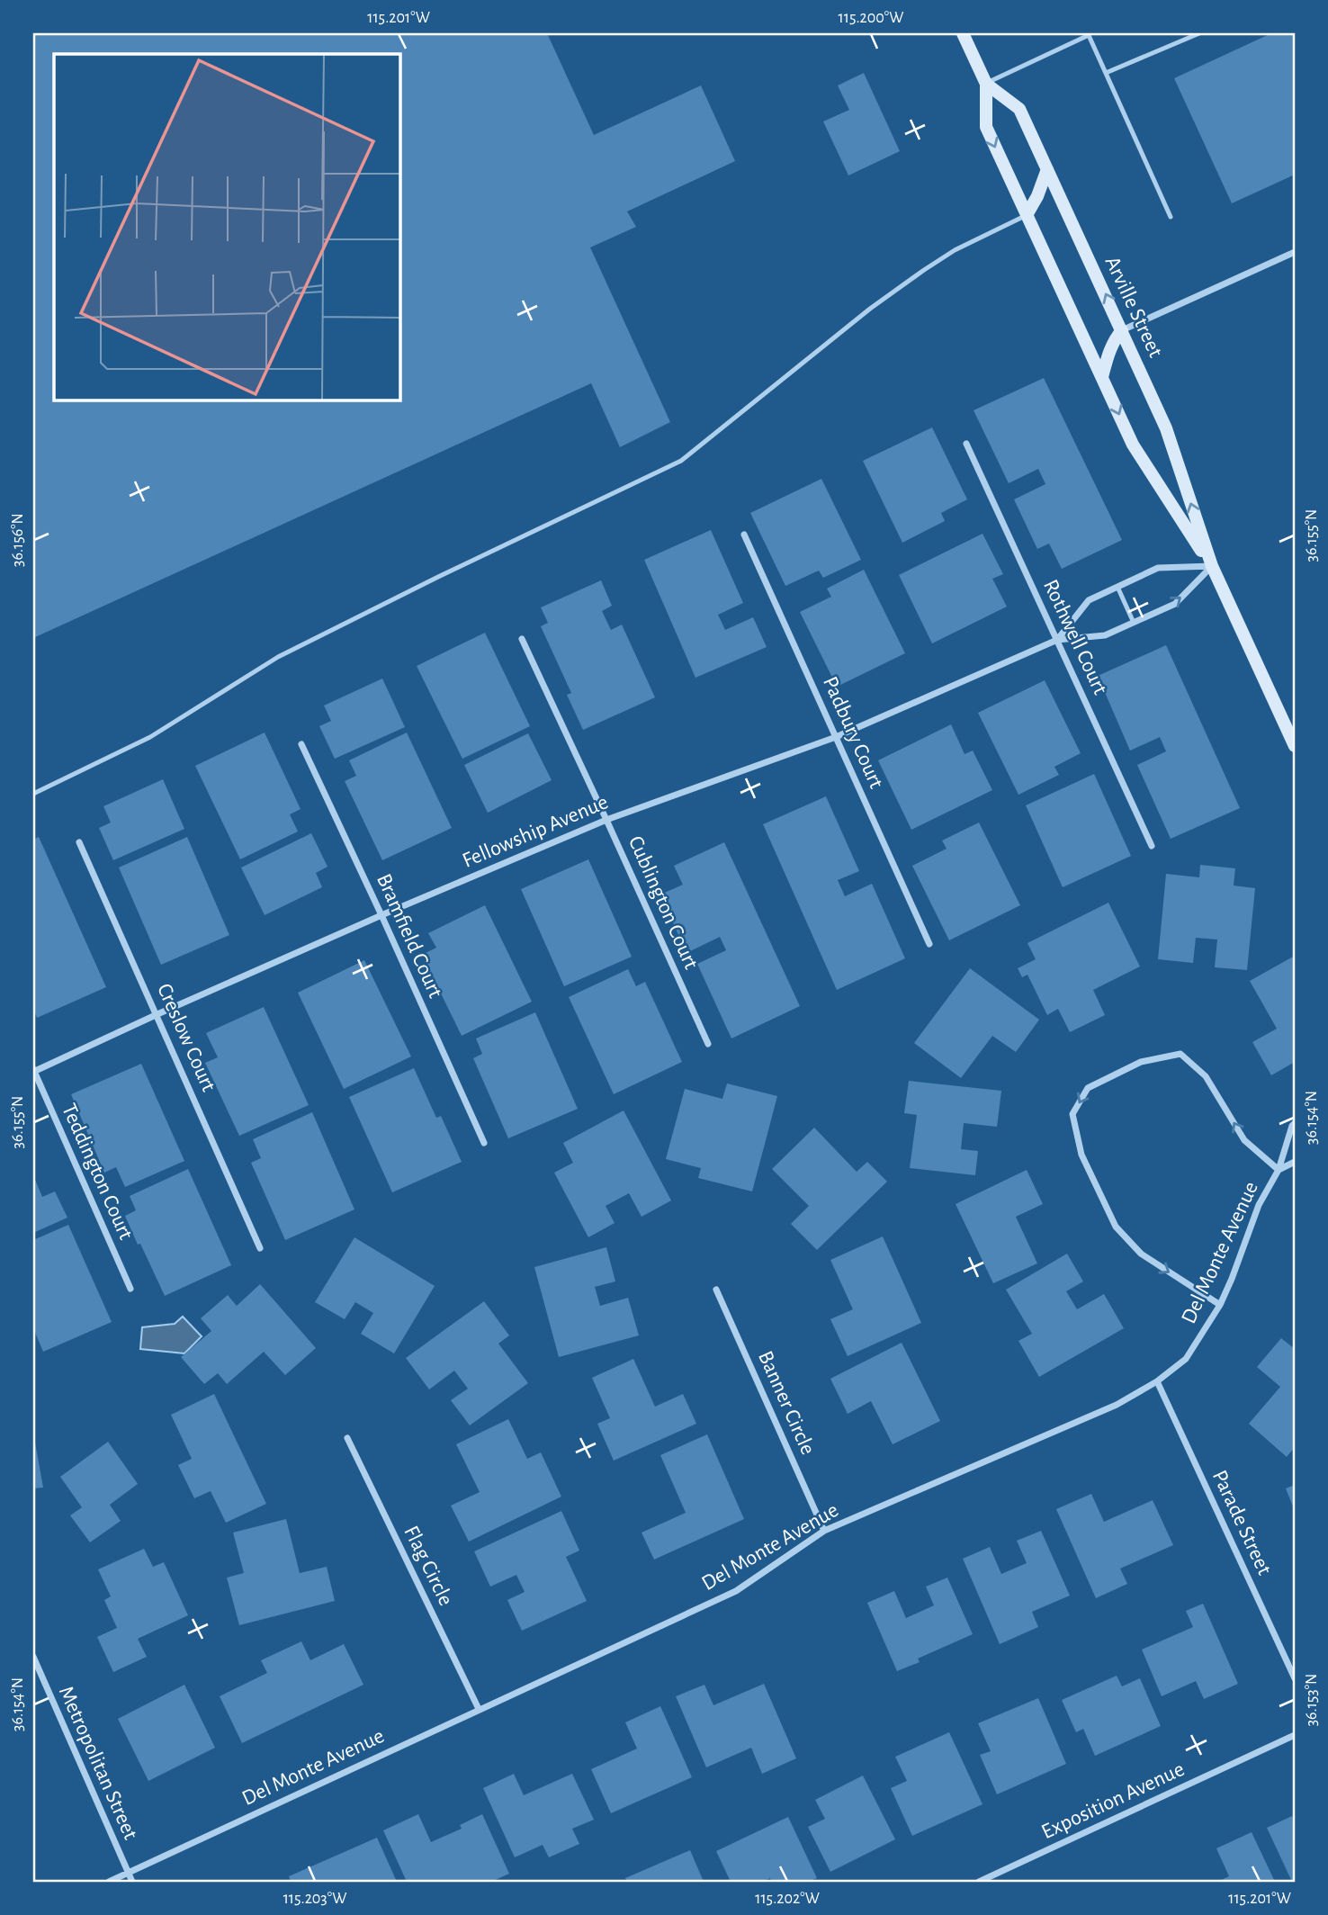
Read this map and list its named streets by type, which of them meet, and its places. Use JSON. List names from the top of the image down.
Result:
{
  "streets": {
    "street": [
      "Arville Street",
      "Rothwell Court",
      "Padbury Court",
      "Fellowship Avenue",
      "Cublington Court",
      "Bramfield Court",
      "Creslow Court",
      "Teddington Court",
      "Del Monte Avenue",
      "Banner Circle",
      "Parade Street",
      "Flag Circle",
      "Metropolitan Street",
      "Exposition Avenue"
    ]
  },
  "crossings": [
    ["Arville Street", "Fellowship Avenue"],
    ["Rothwell Court", "Fellowship Avenue"],
    ["Padbury Court", "Fellowship Avenue"],
    ["Fellowship Avenue", "Cublington Court"],
    ["Fellowship Avenue", "Bramfield Court"],
    ["Fellowship Avenue", "Creslow Court"],
    ["Fellowship Avenue", "Teddington Court"],
    ["Del Monte Avenue", "Banner Circle"],
    ["Del Monte Avenue", "Parade Street"],
    ["Del Monte Avenue", "Flag Circle"],
    ["Del Monte Avenue", "Metropolitan Street"]
  ],
  "coordinates": [
    "115.201°W",
    "115.200°W",
    "36.155°N",
    "36.156°N",
    "36.154°N",
    "36.153°N",
    "115.203°W",
    "115.202°W"
  ]
}
